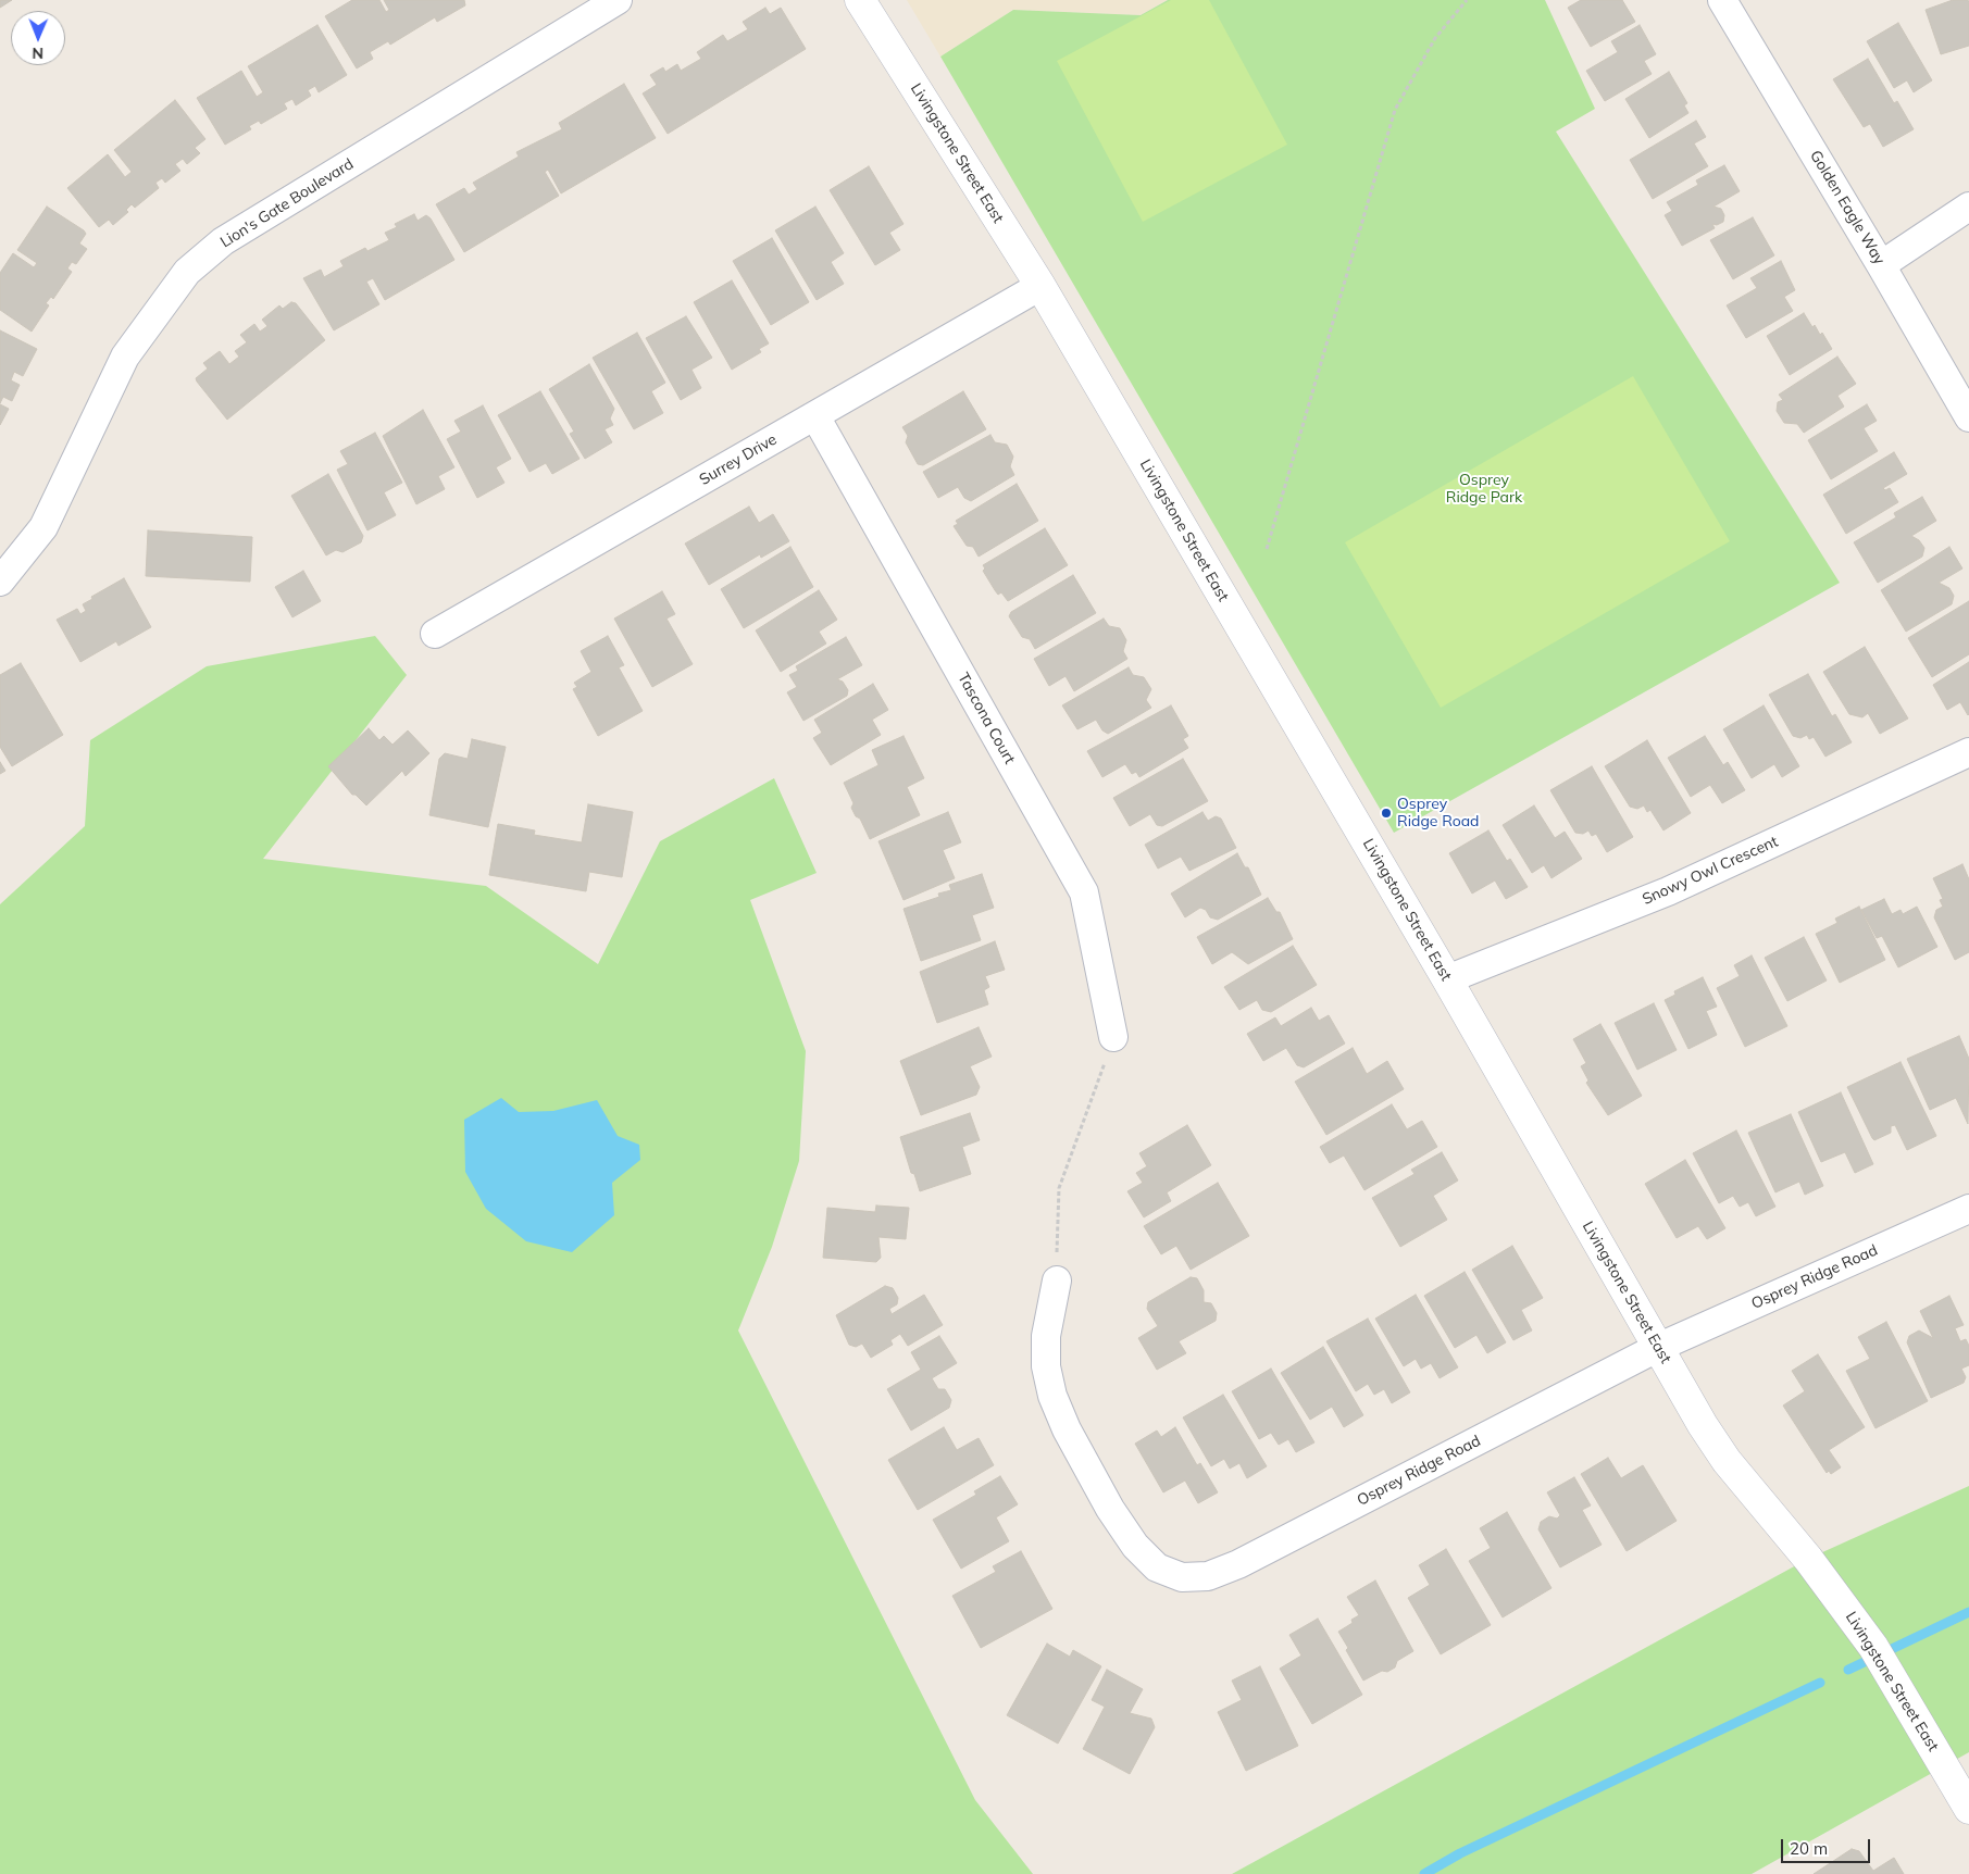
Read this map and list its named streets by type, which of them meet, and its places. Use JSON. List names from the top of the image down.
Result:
{
  "streets": {
    "street": [
      "Livingstone Street East",
      "Lion's Gate Boulevard",
      "Golden Eagle Way",
      "Surrey Drive",
      "Tascona Court",
      "Snowy Owl Crescent",
      "Osprey Ridge Road"
    ]
  },
  "crossings": [
    ["Livingstone Street East", "Surrey Drive"],
    ["Livingstone Street East", "Snowy Owl Crescent"],
    ["Livingstone Street East", "Osprey Ridge Road"],
    ["Surrey Drive", "Tascona Court"]
  ],
  "parks": ["Osprey Ridge Park"],
  "places": ["Osprey Ridge Road"],
  "scale_bar": "20 m",
  "north": "bottom"
}
